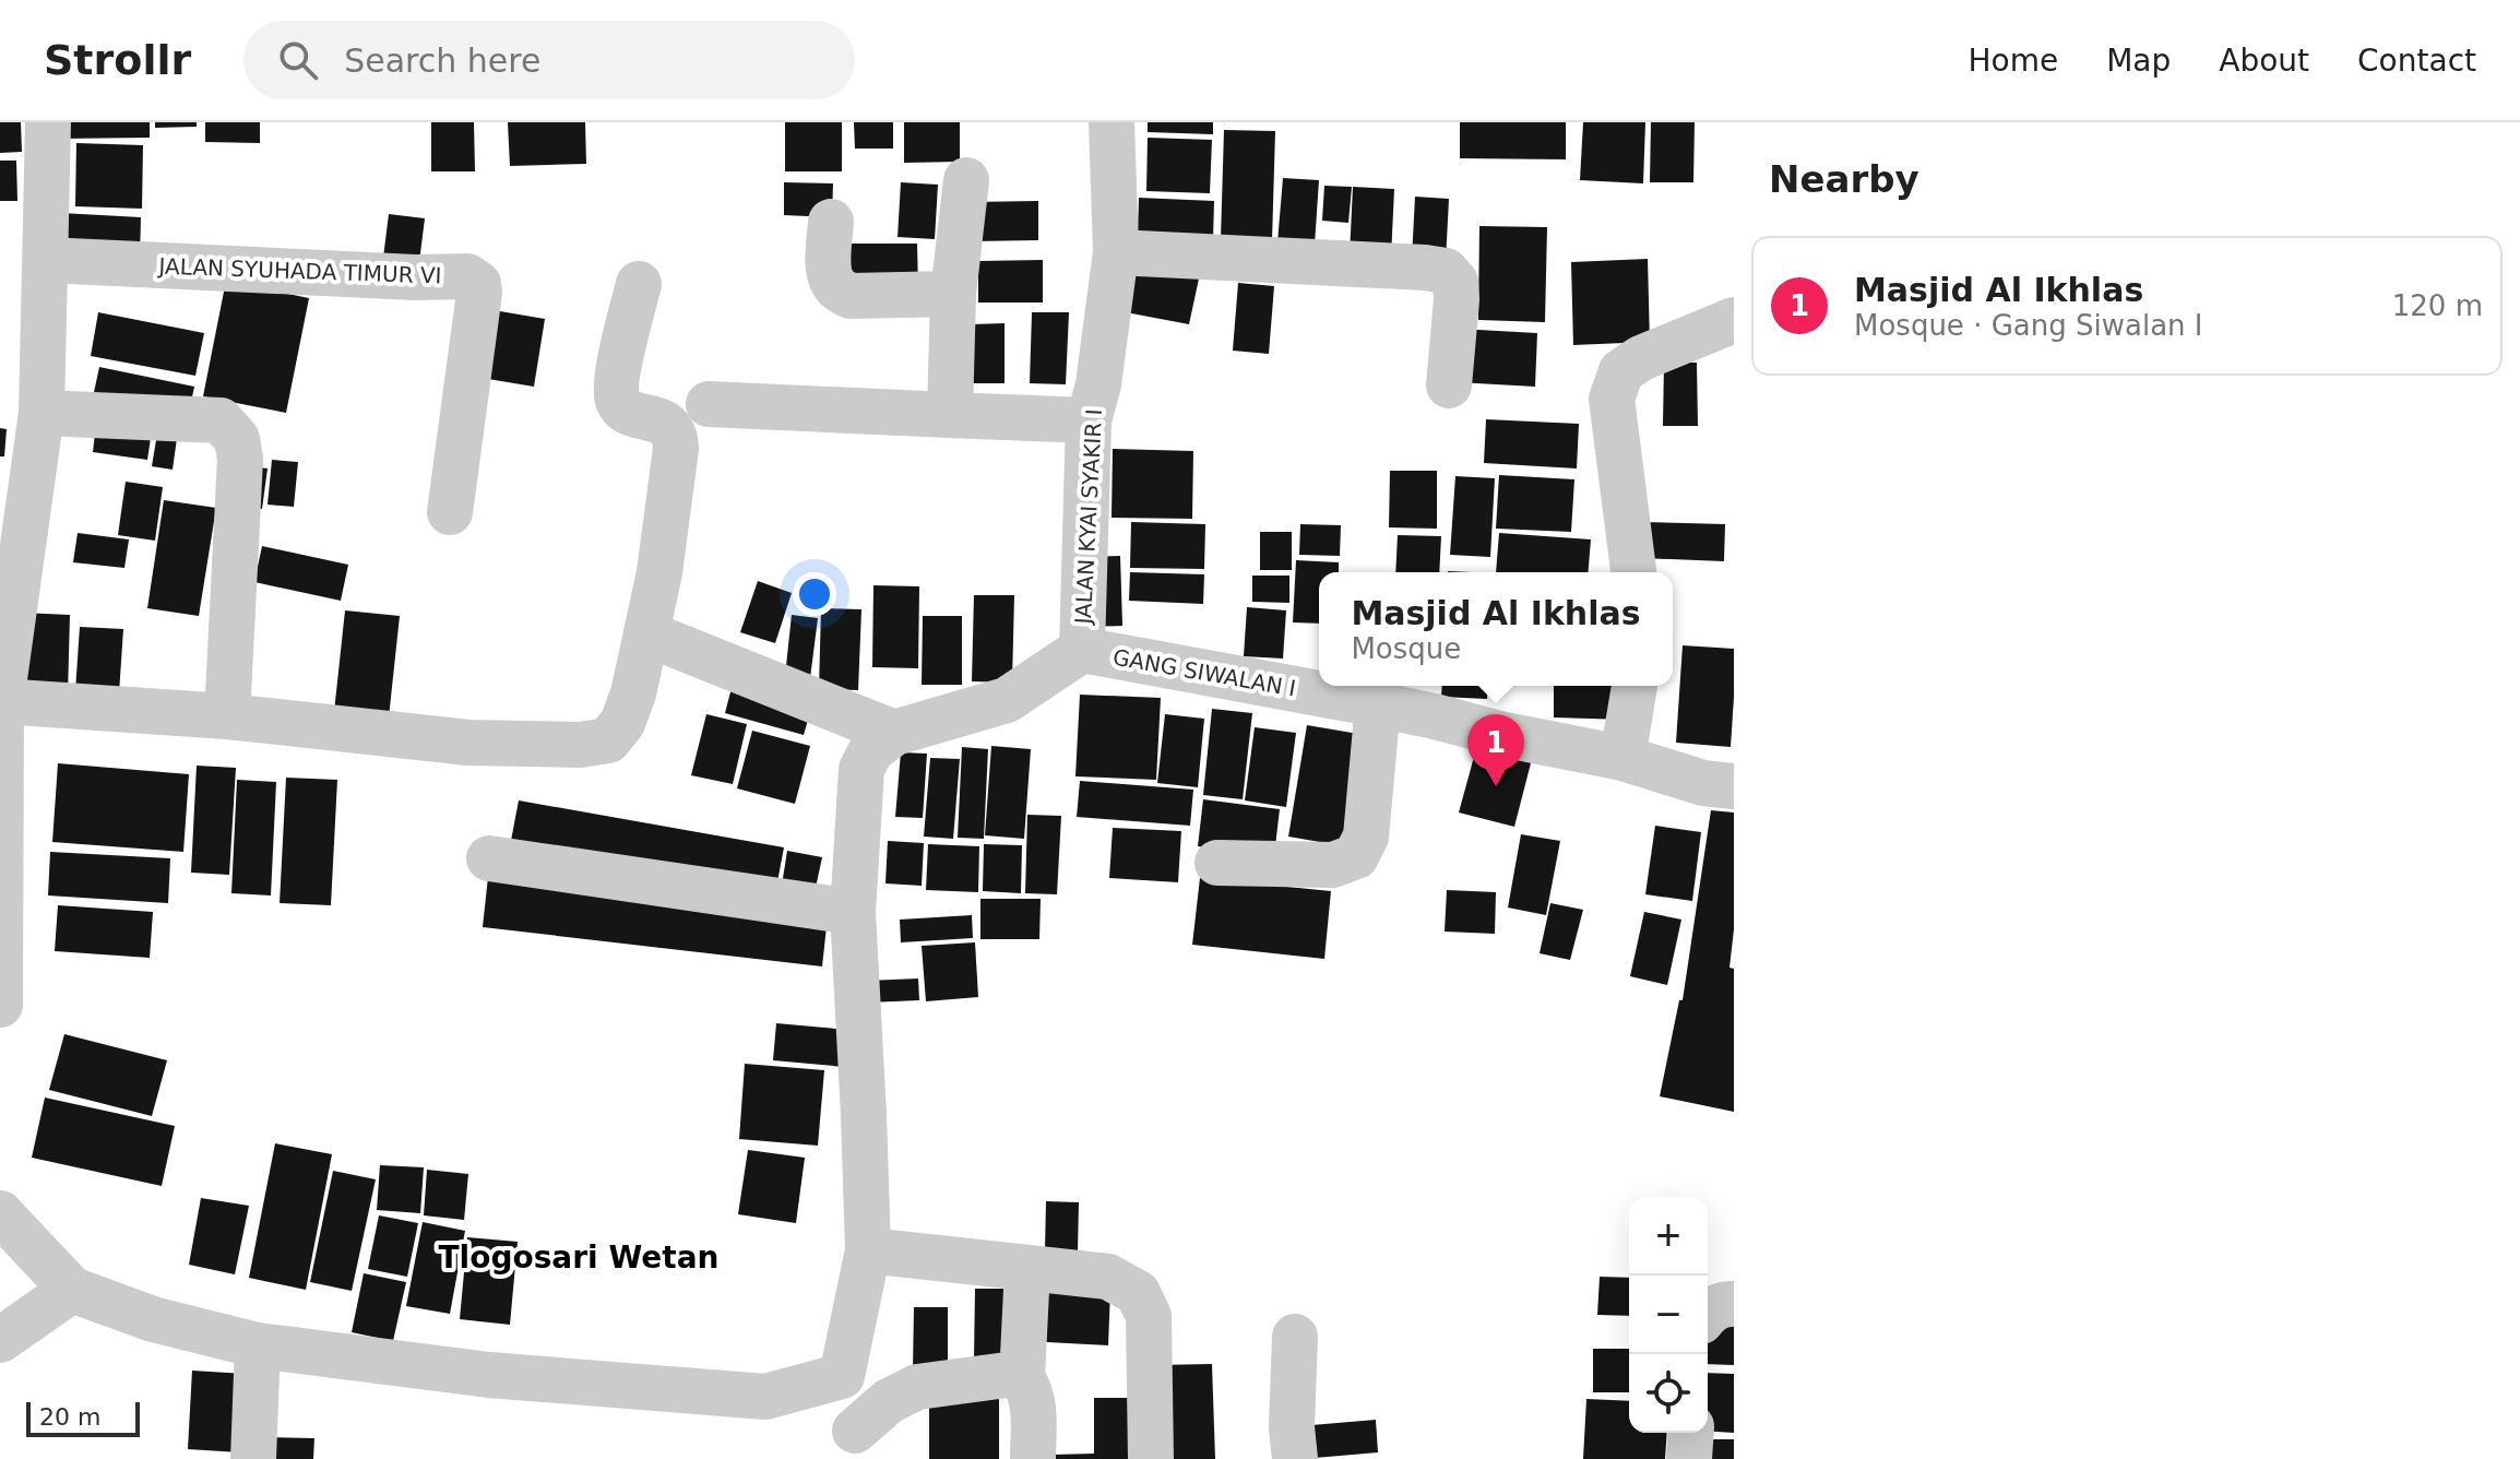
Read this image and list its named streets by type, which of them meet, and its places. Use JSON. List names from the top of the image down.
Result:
{
  "streets": {
    "street": ["JALAN SYUHADA TIMUR VI", "JALAN KYAI SYAKIR I", "GANG SIWALAN I"]
  },
  "crossings": [
    ["JALAN KYAI SYAKIR I", "GANG SIWALAN I"]
  ],
  "districts": ["Tlogosari Wetan"],
  "scale_bar": "20 m",
  "page": {
    "header": "Strollr",
    "search": "Search here",
    "nav": [
      "Home",
      "Map",
      "About",
      "Contact"
    ],
    "heading": "Nearby",
    "list": [
      {
        "mark": "1",
        "name": "Masjid Al Ikhlas",
        "note": "Mosque · Gang Siwalan I",
        "value": "120 m"
      }
    ],
    "popup": ["Masjid Al Ikhlas", "Mosque"],
    "pins": "1",
    "map_buttons": ["+", "−"],
    "scale": "20 m"
  }
}
